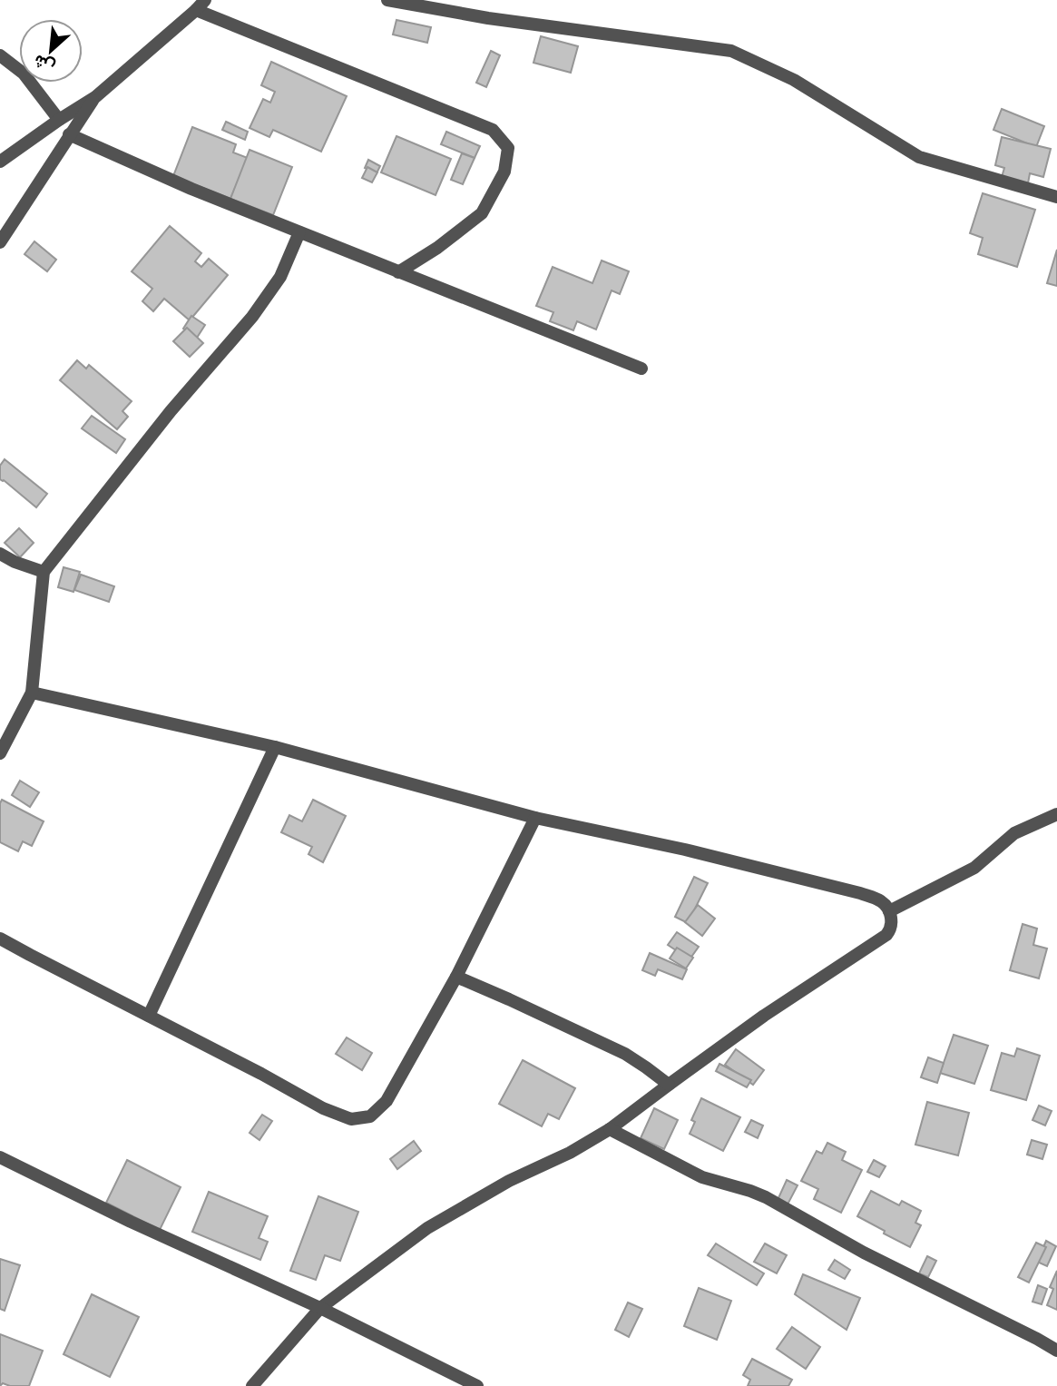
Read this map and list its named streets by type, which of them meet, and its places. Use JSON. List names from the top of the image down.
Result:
{
  "north": "bottom left"
}
